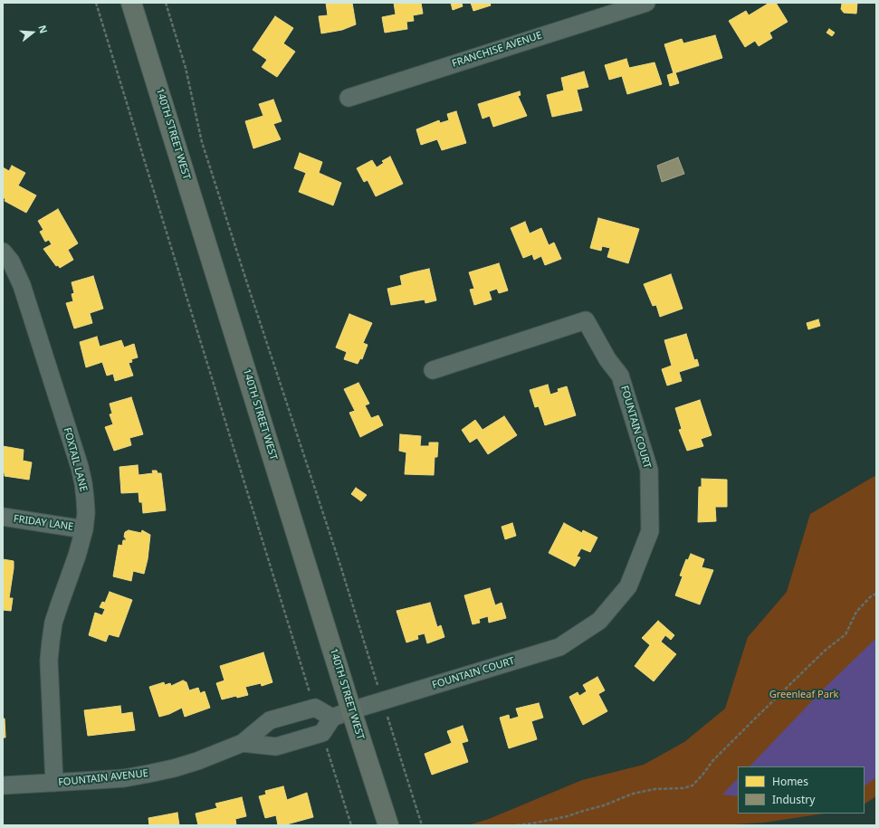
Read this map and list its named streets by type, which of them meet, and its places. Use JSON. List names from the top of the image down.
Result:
{
  "streets": {
    "street": [
      "FRANCHISE AVENUE",
      "140TH STREET WEST",
      "FOUNTAIN COURT",
      "FOXTAIL LANE",
      "FRIDAY LANE",
      "FOUNTAIN AVENUE"
    ]
  },
  "crossings": [
    ["140TH STREET WEST", "FOUNTAIN COURT"],
    ["FOXTAIL LANE", "FRIDAY LANE"],
    ["FOXTAIL LANE", "FOUNTAIN AVENUE"]
  ],
  "parks": ["Greenleaf Park"],
  "legend": ["Homes", "Industry"],
  "north": "right"
}
